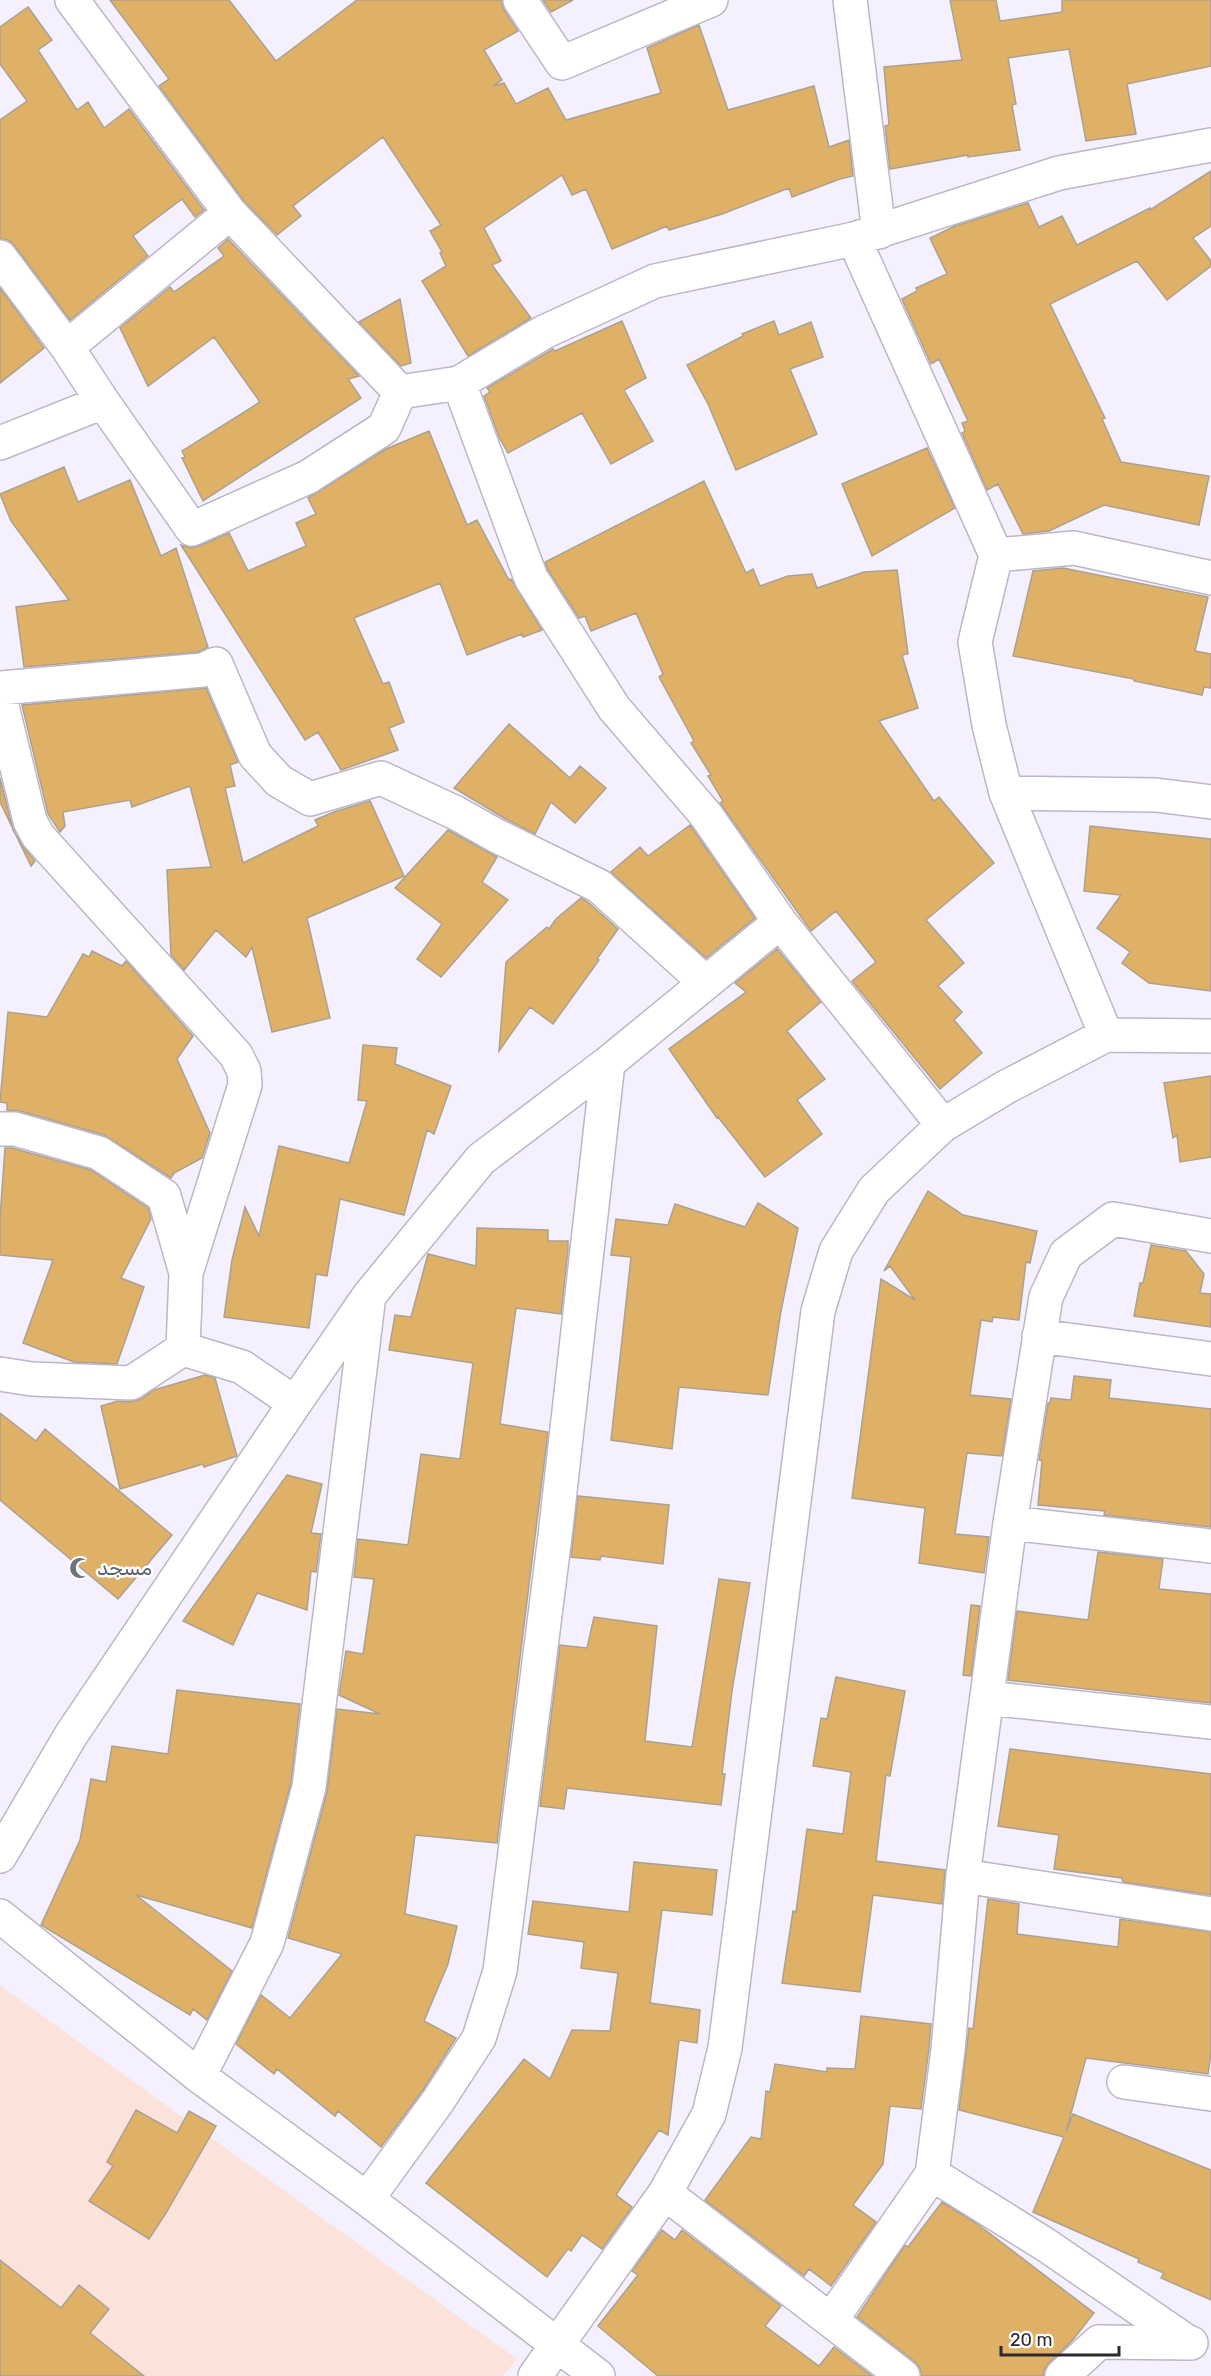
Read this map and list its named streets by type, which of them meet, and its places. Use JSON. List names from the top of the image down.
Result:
{
  "places": {
    "mosque": ["مسجد"]
  },
  "scale_bar": "20 m"
}
